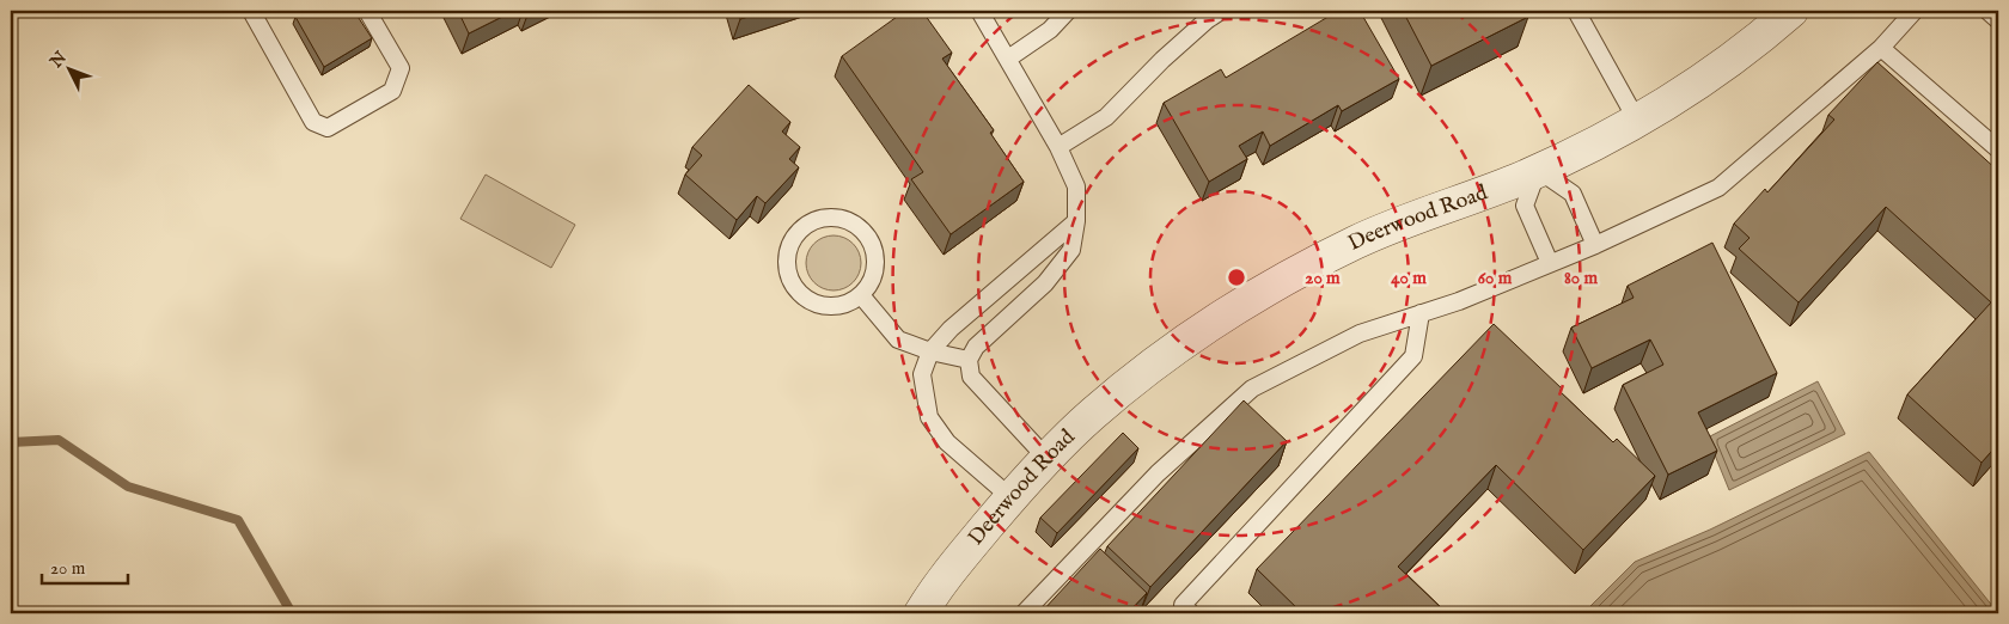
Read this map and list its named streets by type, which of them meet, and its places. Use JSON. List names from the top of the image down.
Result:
{
  "streets": {
    "street": ["Deerwood Road"]
  },
  "scale_bar": "20 m",
  "north": "top left",
  "rings": [
    "20 m",
    "40 m",
    "60 m",
    "80 m"
  ]
}
